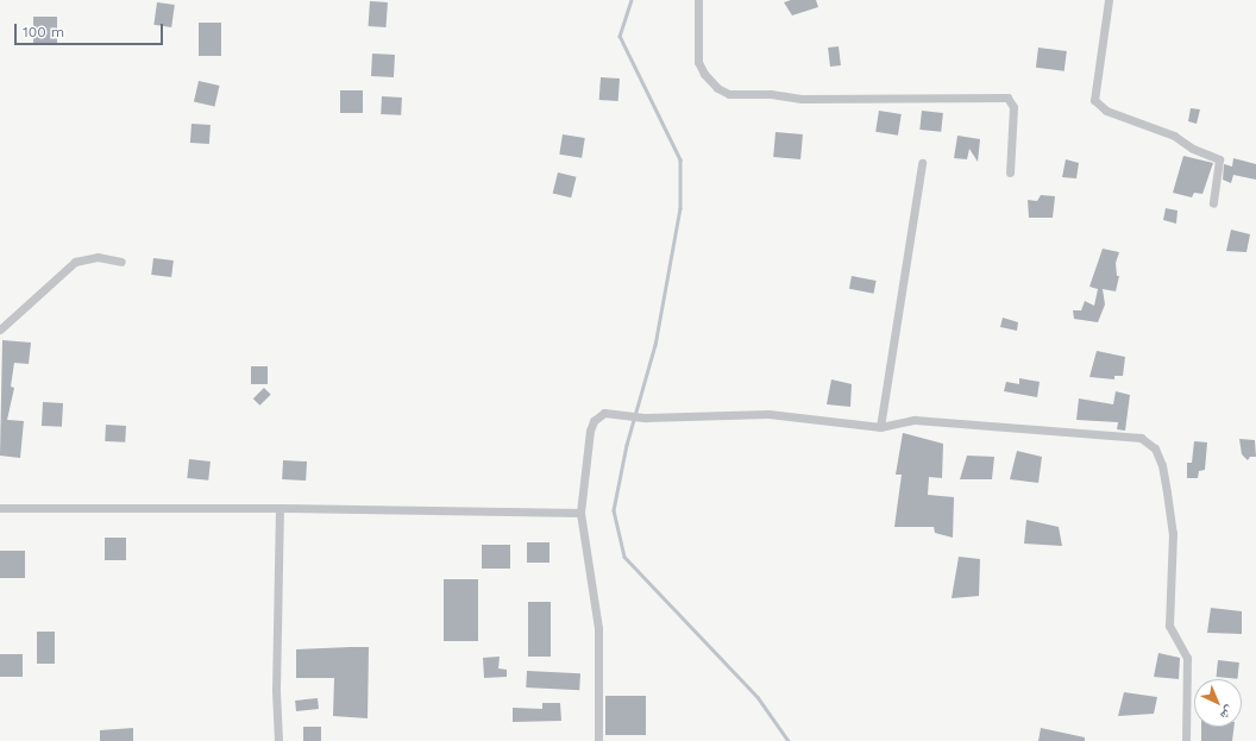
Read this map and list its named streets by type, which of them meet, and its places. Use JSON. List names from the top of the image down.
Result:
{
  "scale_bar": "100 m",
  "north": "bottom right"
}
